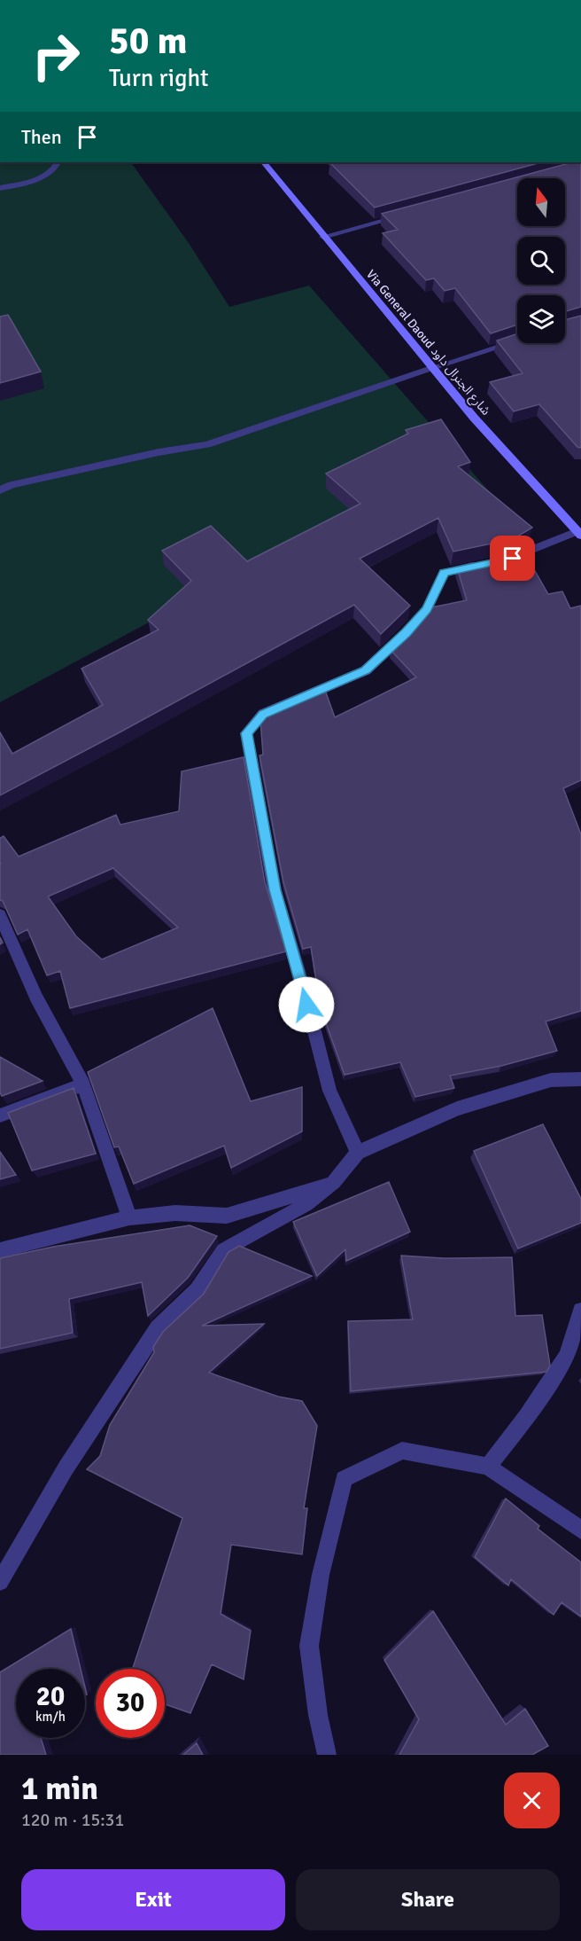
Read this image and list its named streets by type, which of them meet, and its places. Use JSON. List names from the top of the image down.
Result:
{
  "streets": {
    "main road": ["Via General Daoud شارع الجنرال داود"]
  },
  "north": "top",
  "page": {
    "turn": ["50 m", "Turn right"],
    "then": "Then",
    "speed": "20 km/h",
    "limit": "30",
    "heading": ["1 min", "120 m · 15:31"],
    "buttons": ["Exit", "Share"]
  }
}
